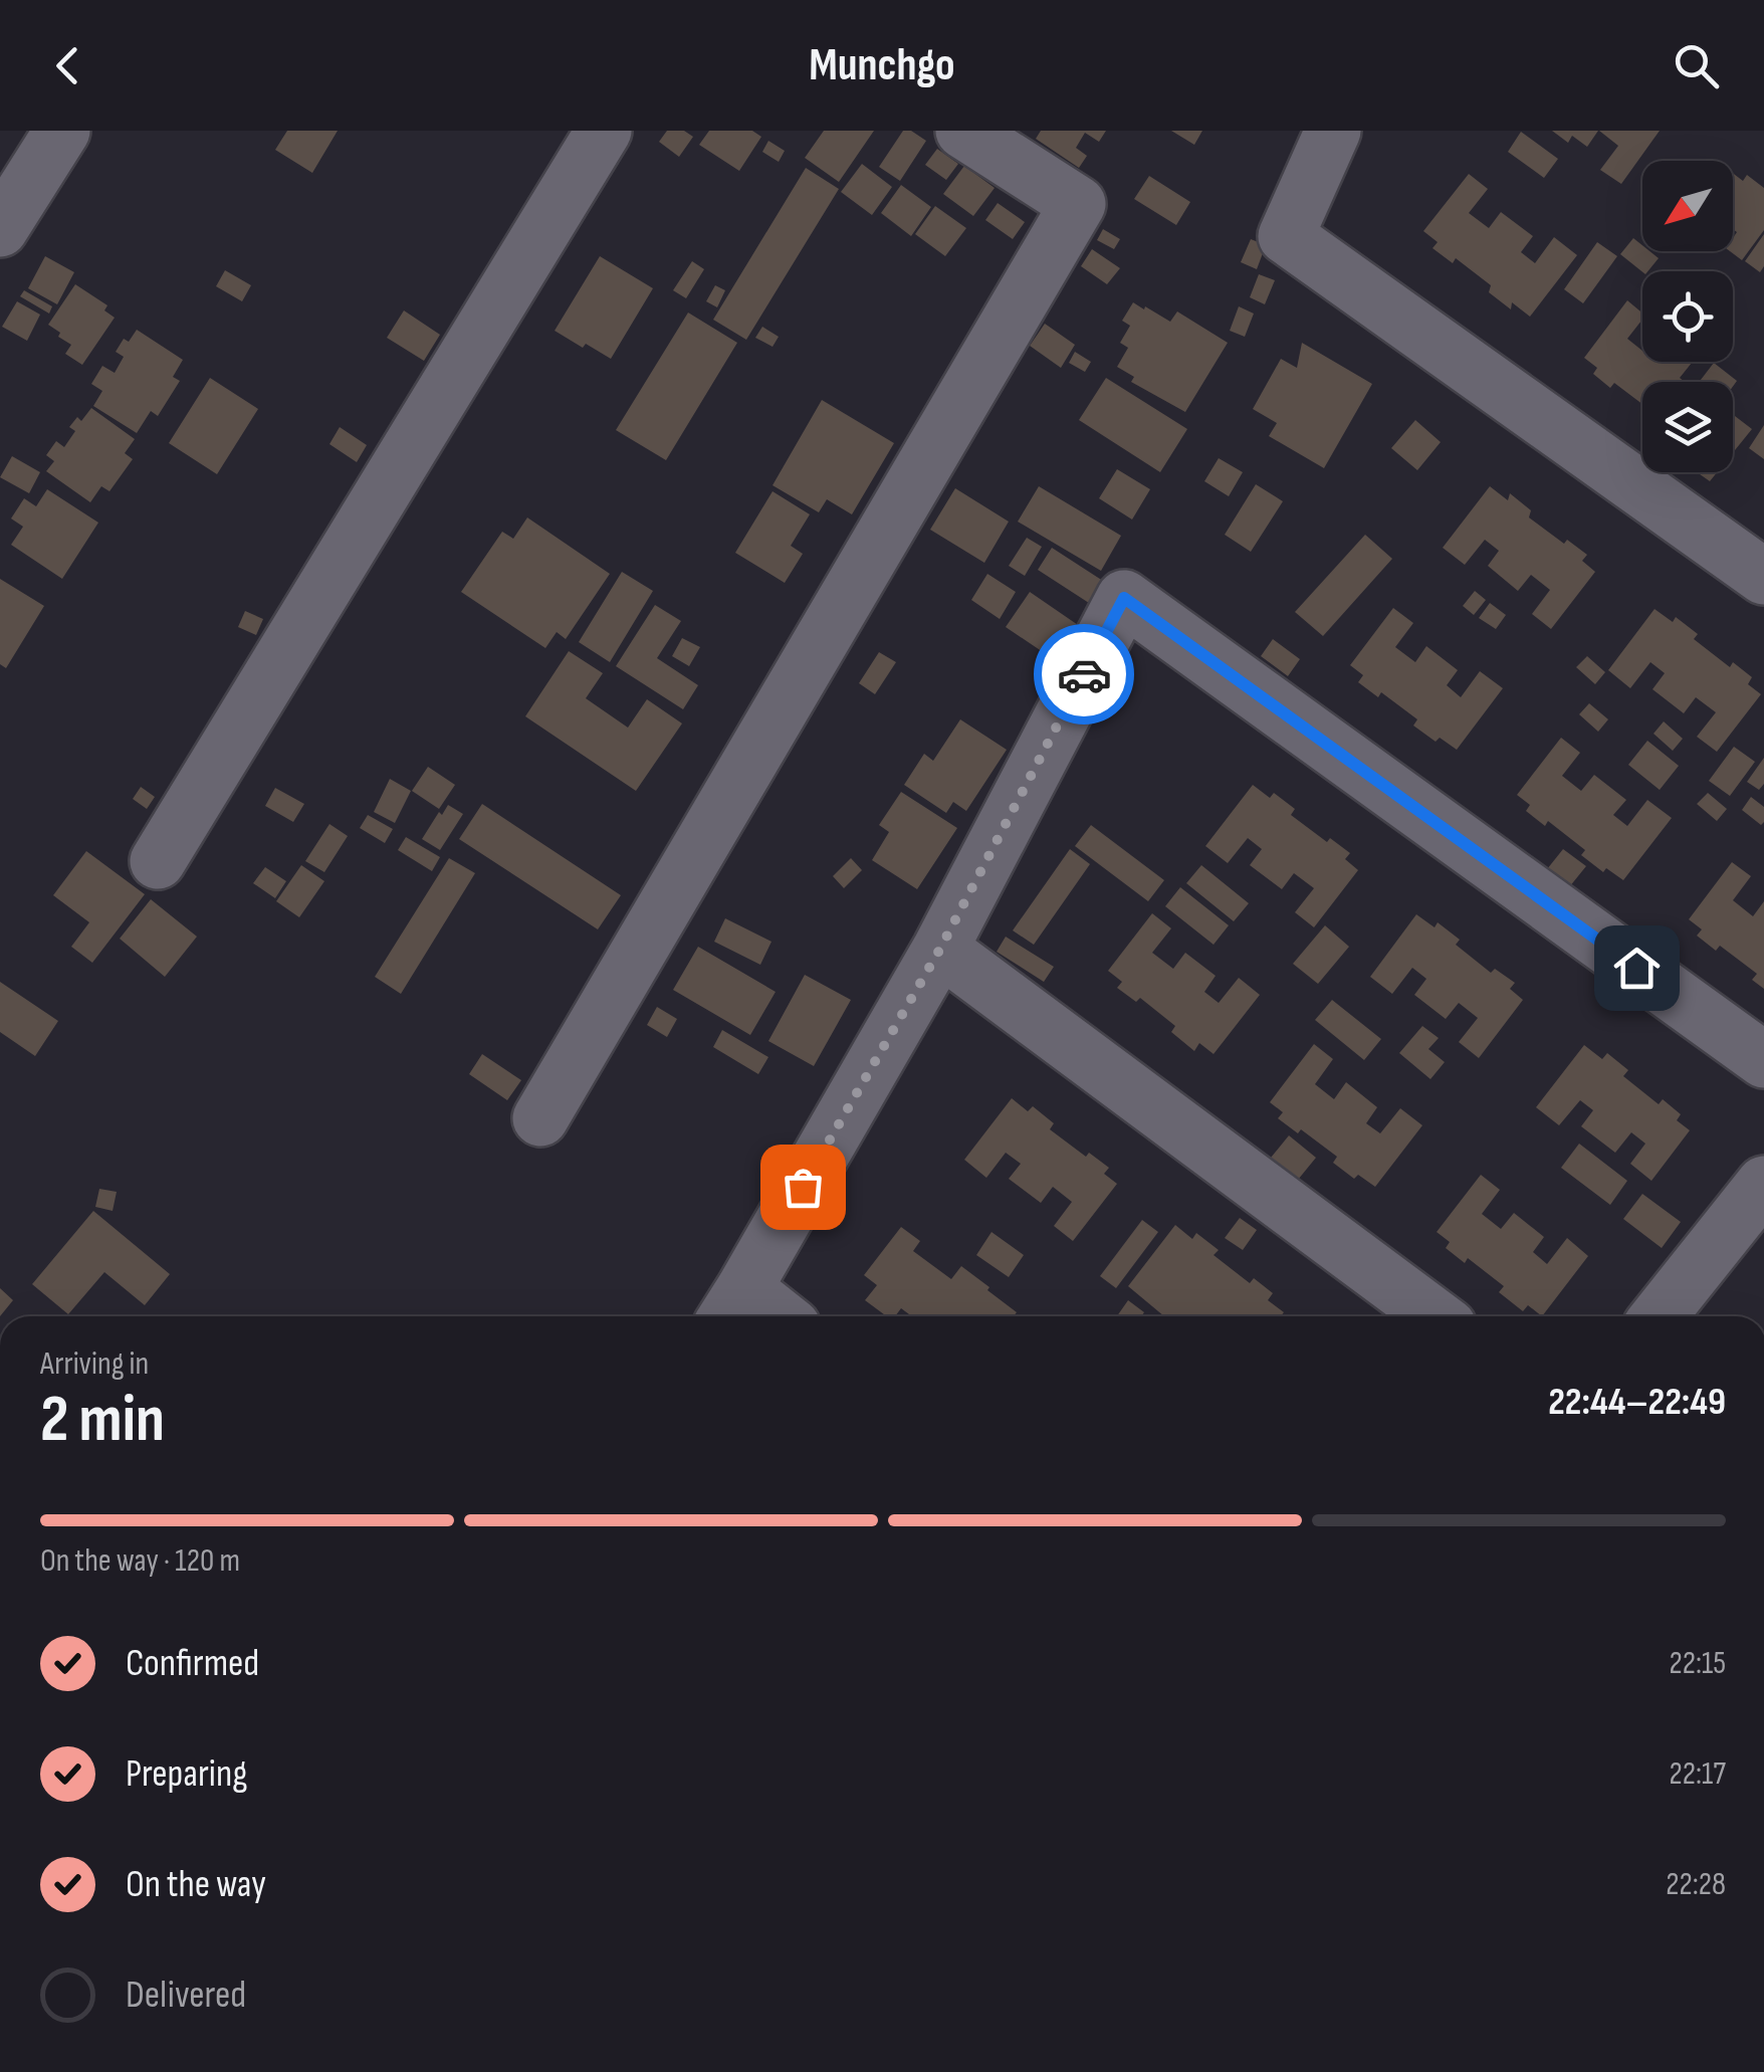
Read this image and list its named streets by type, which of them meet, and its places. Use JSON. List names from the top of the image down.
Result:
{
  "north": "bottom left",
  "page": {
    "header": "Munchgo",
    "heading": ["2 min", "Arriving in", "22:44–22:49"],
    "bar": "On the way · 120 m",
    "list": [
      ["Confirmed", "22:15"],
      ["Preparing", "22:17"],
      ["On the way", "22:28"],
      "Delivered"
    ]
  }
}
